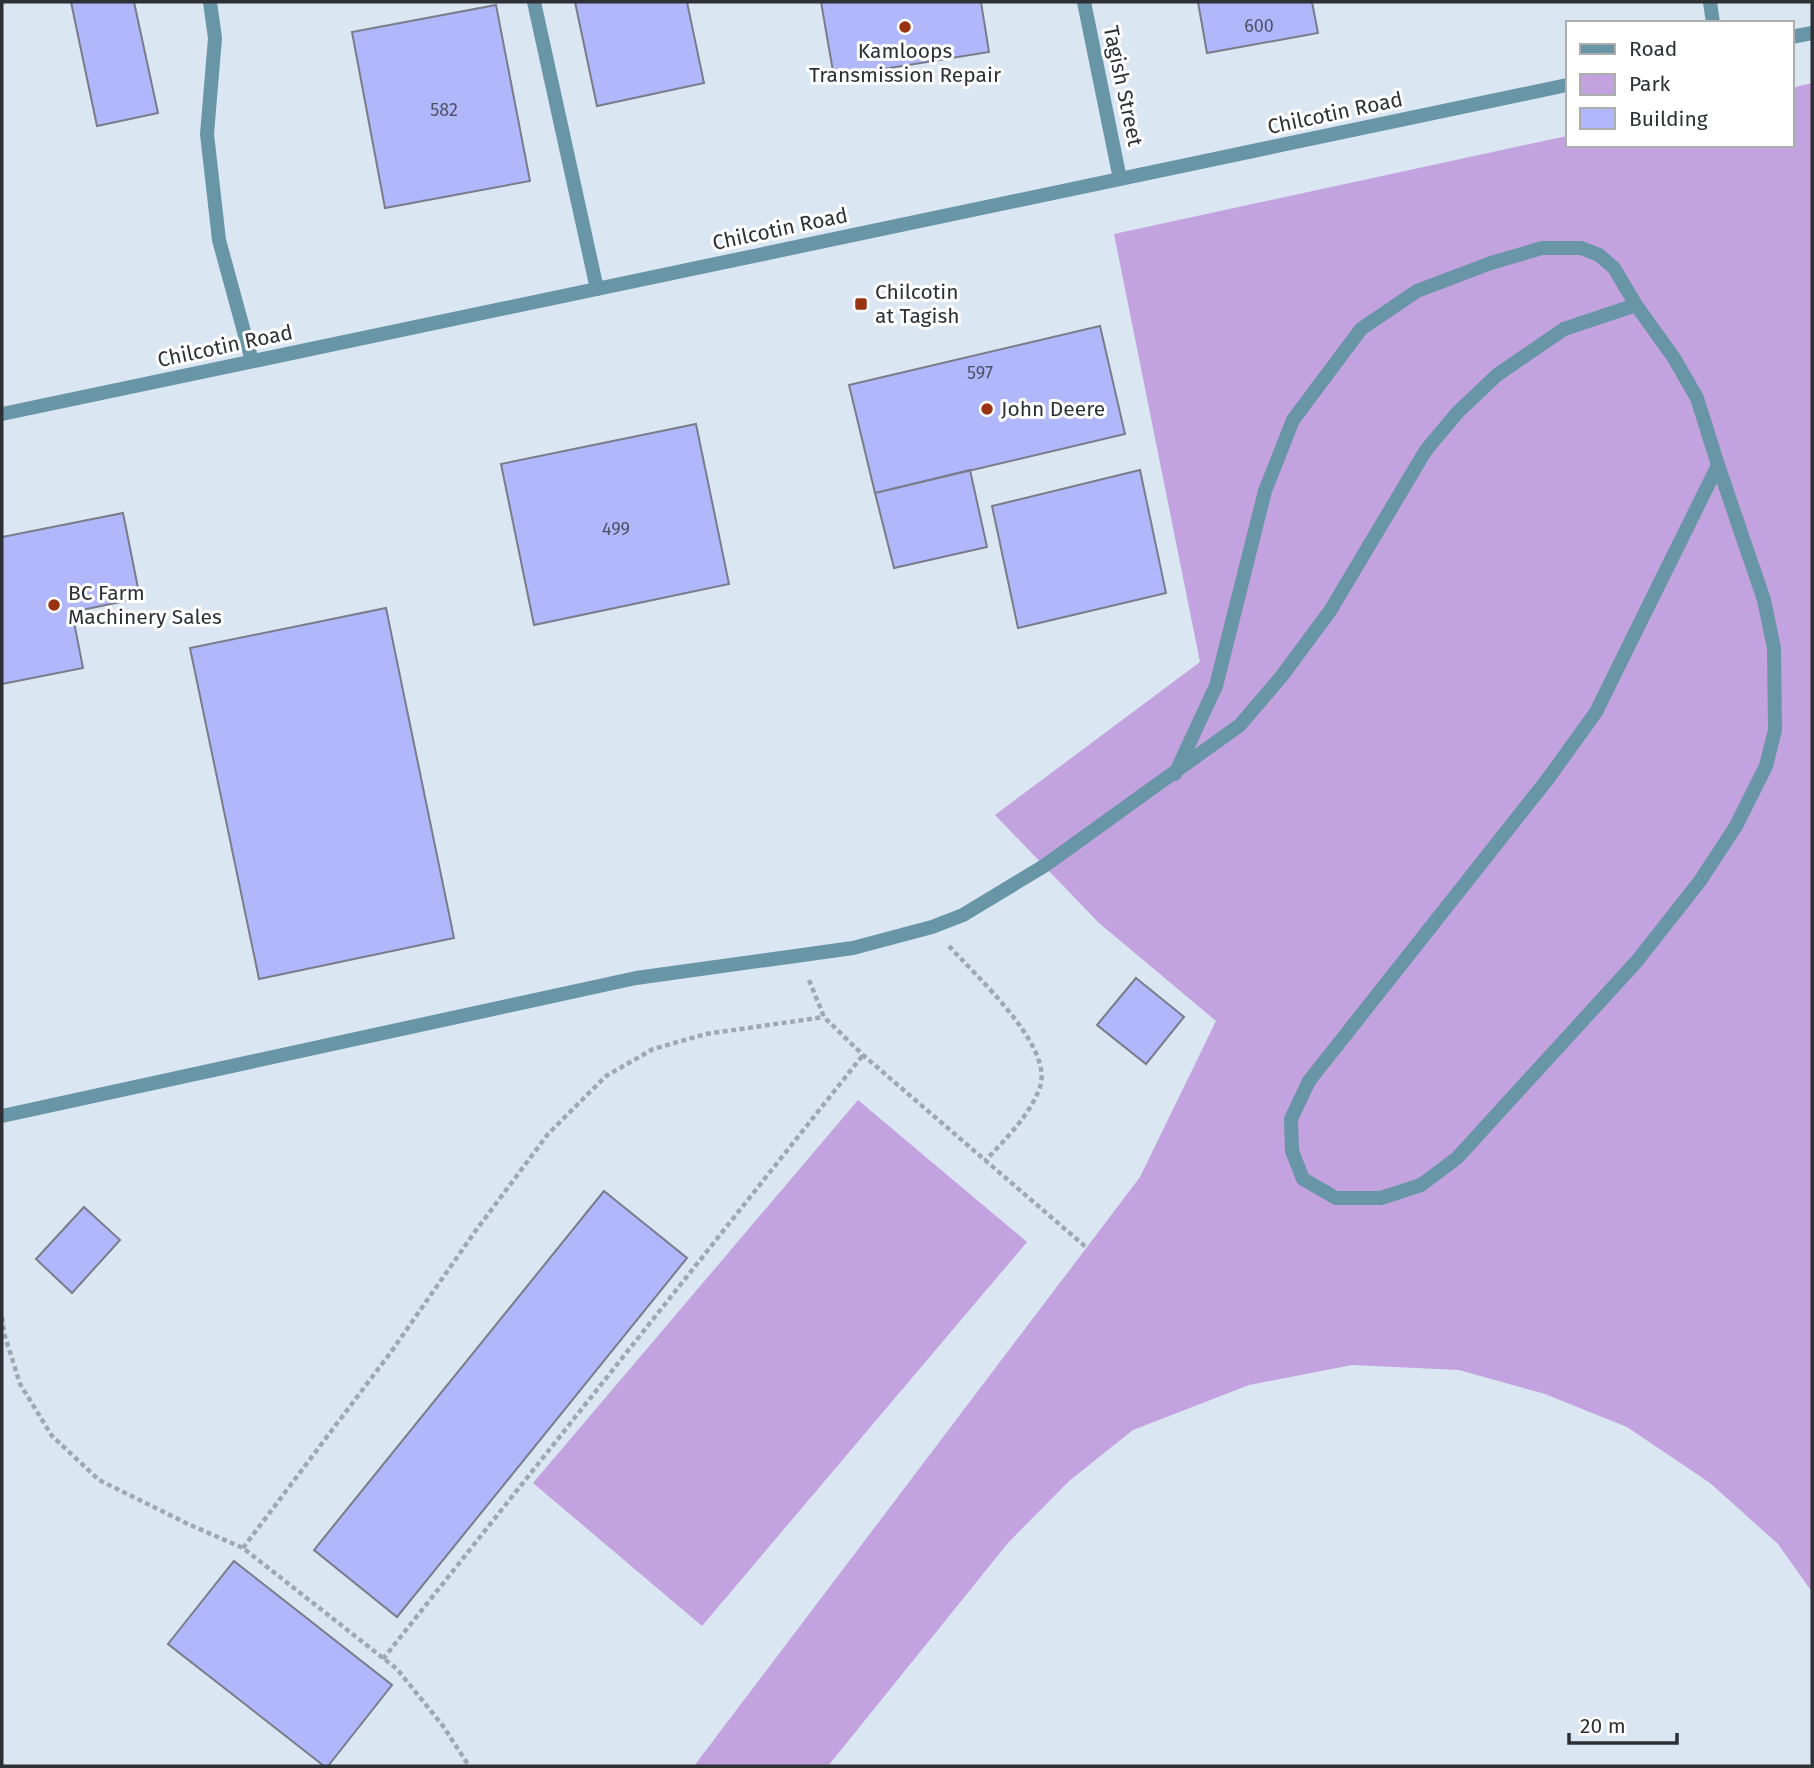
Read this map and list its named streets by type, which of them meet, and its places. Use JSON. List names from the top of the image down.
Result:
{
  "streets": {
    "street": ["Tagish Street", "Chilcotin Road"]
  },
  "crossings": [
    ["Tagish Street", "Chilcotin Road"]
  ],
  "places": {
    "other": ["Kamloops Transmission Repair", "John Deere", "BC Farm Machinery Sales"],
    "transit": ["Chilcotin at Tagish"]
  },
  "house_numbers": [
    "600",
    "582",
    "597",
    "499"
  ],
  "legend": ["Road", "Park", "Building"],
  "scale_bar": "20 m"
}
